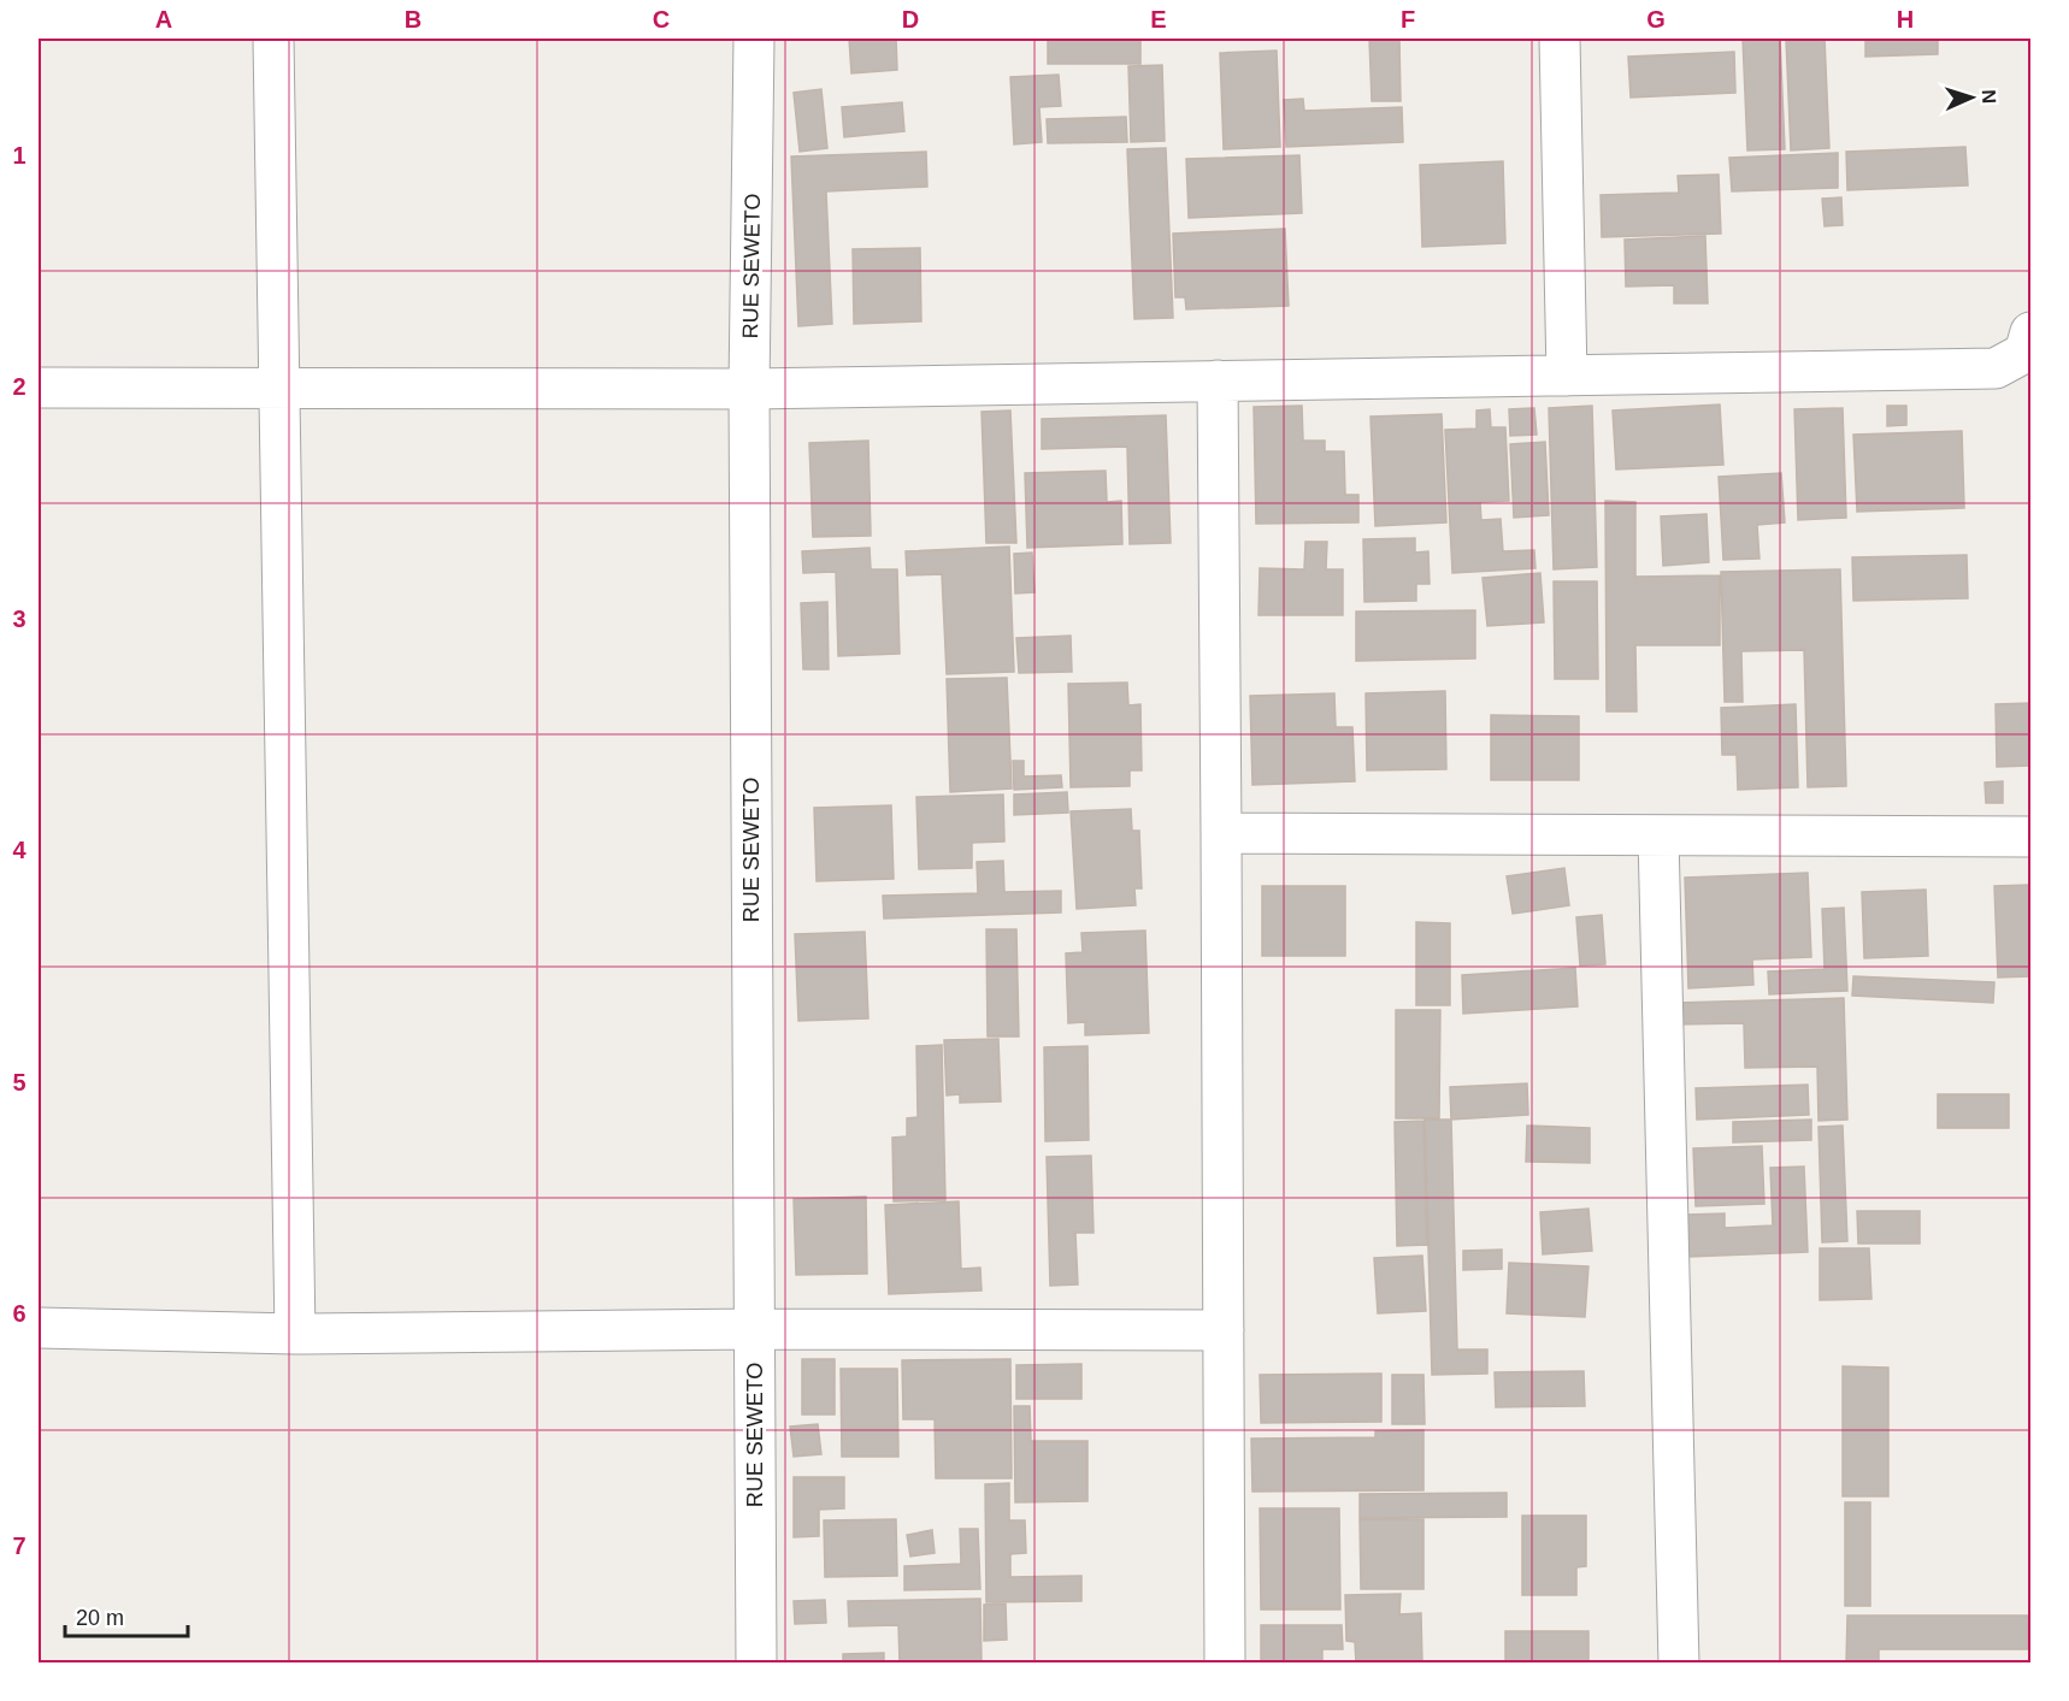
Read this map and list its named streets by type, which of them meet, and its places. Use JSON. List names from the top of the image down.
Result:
{
  "streets": {
    "street": ["RUE SEWETO"]
  },
  "scale_bar": "20 m",
  "north": "right",
  "grid": {
    "columns": [
      "A",
      "B",
      "C",
      "D",
      "E",
      "F",
      "G",
      "H"
    ],
    "rows": [
      "1",
      "2",
      "3",
      "4",
      "5",
      "6",
      "7"
    ]
  }
}
